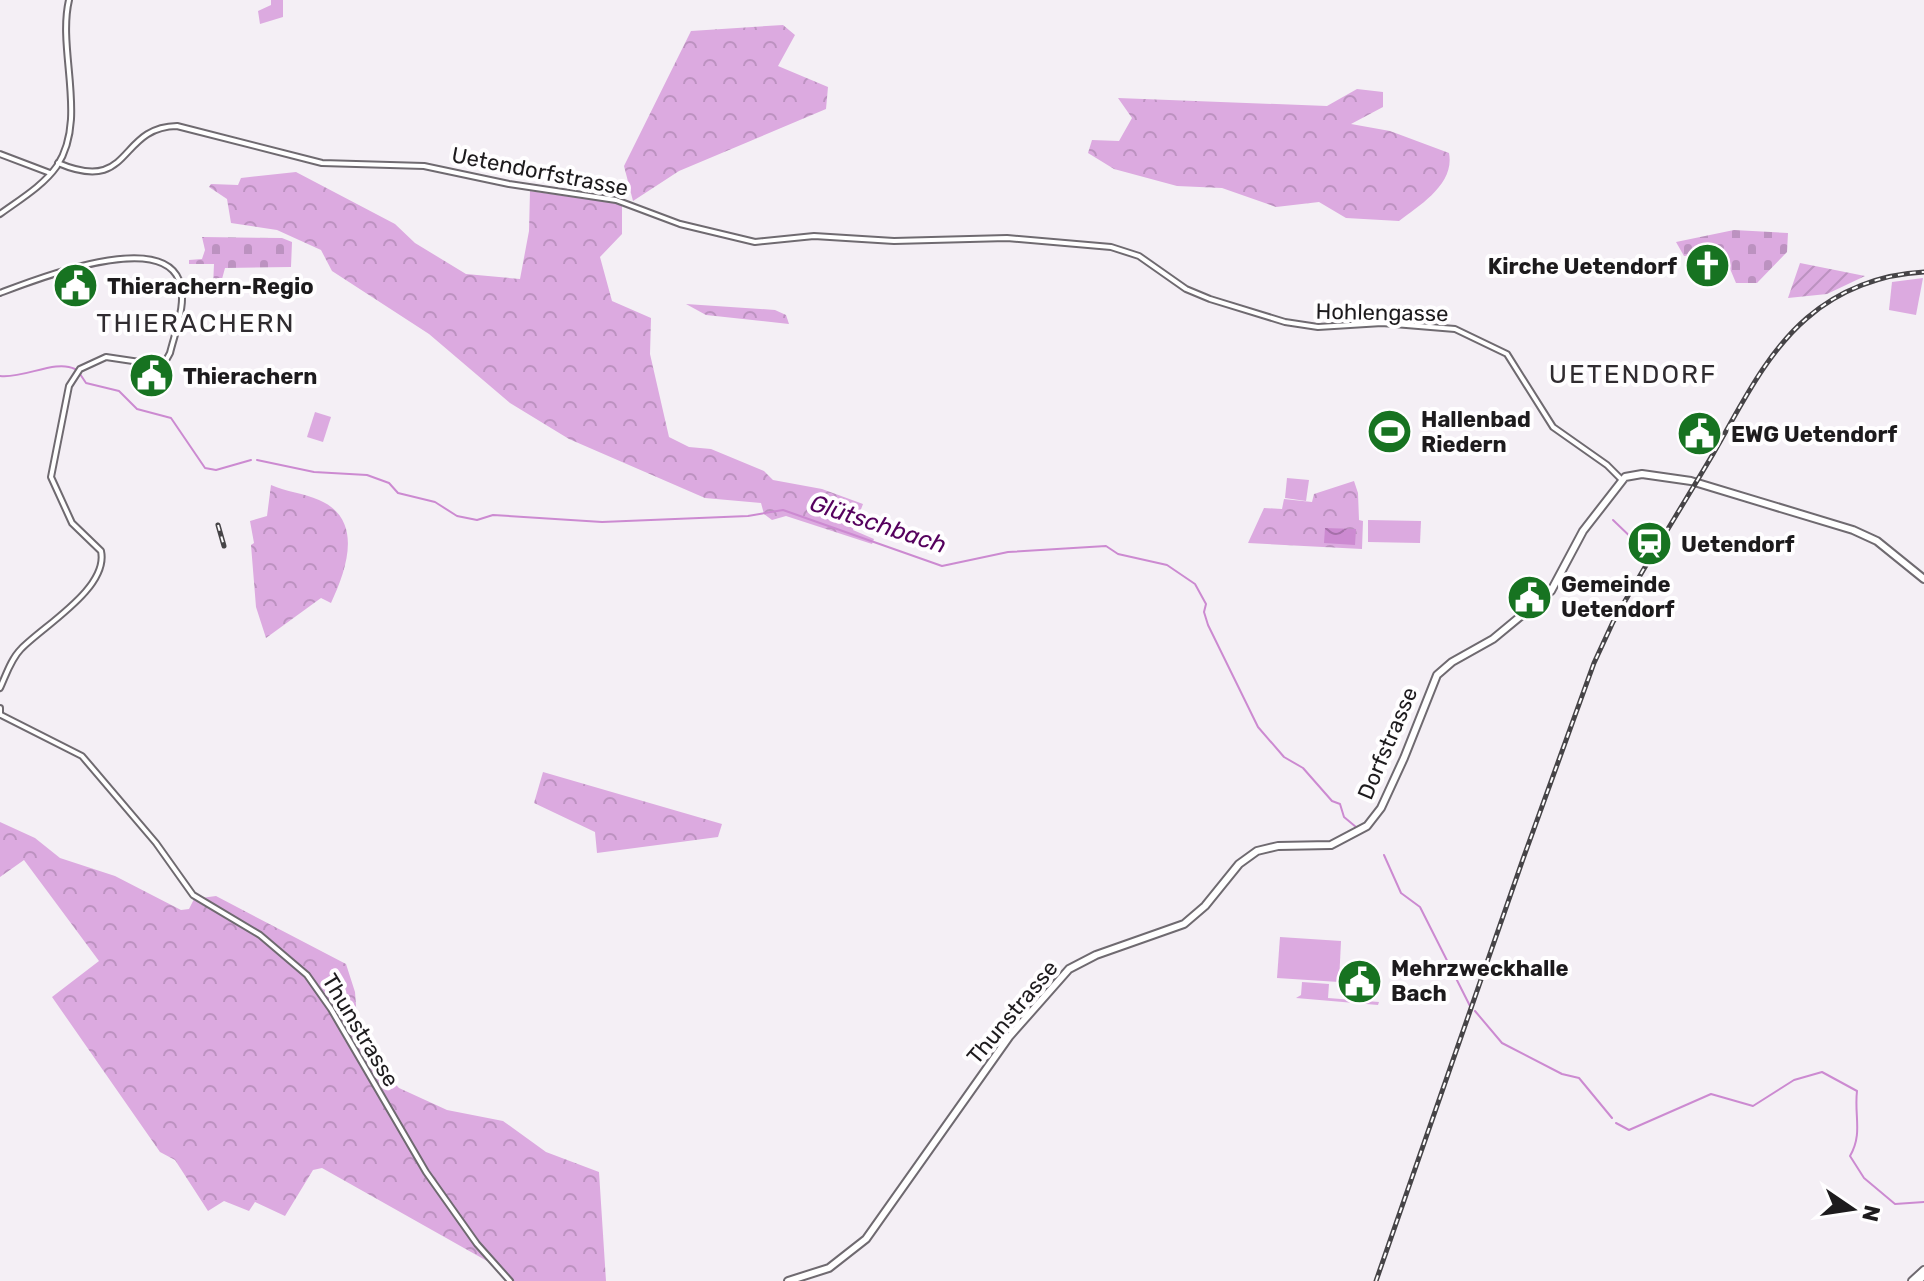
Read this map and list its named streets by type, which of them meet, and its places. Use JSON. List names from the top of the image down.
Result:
{
  "streets": {
    "main road": ["Dorfstrasse", "Thunstrasse"],
    "street": ["Uetendorfstrasse", "Hohlengasse"]
  },
  "crossings": [
    ["Uetendorfstrasse", "Hohlengasse"],
    ["Hohlengasse", "Dorfstrasse"],
    ["Dorfstrasse", "Thunstrasse"]
  ],
  "districts": ["THIERACHERN", "UETENDORF"],
  "water": ["Glütschbach"],
  "places": {
    "church": ["Kirche Uetendorf"],
    "public building": [
      "Thierachern-Regio",
      "Thierachern",
      "EWG Uetendorf",
      "Gemeinde Uetendorf",
      "Mehrzweckhalle Bach"
    ],
    "sports": ["Hallenbad Riedern"],
    "station": ["Uetendorf"]
  },
  "north": "right"
}
